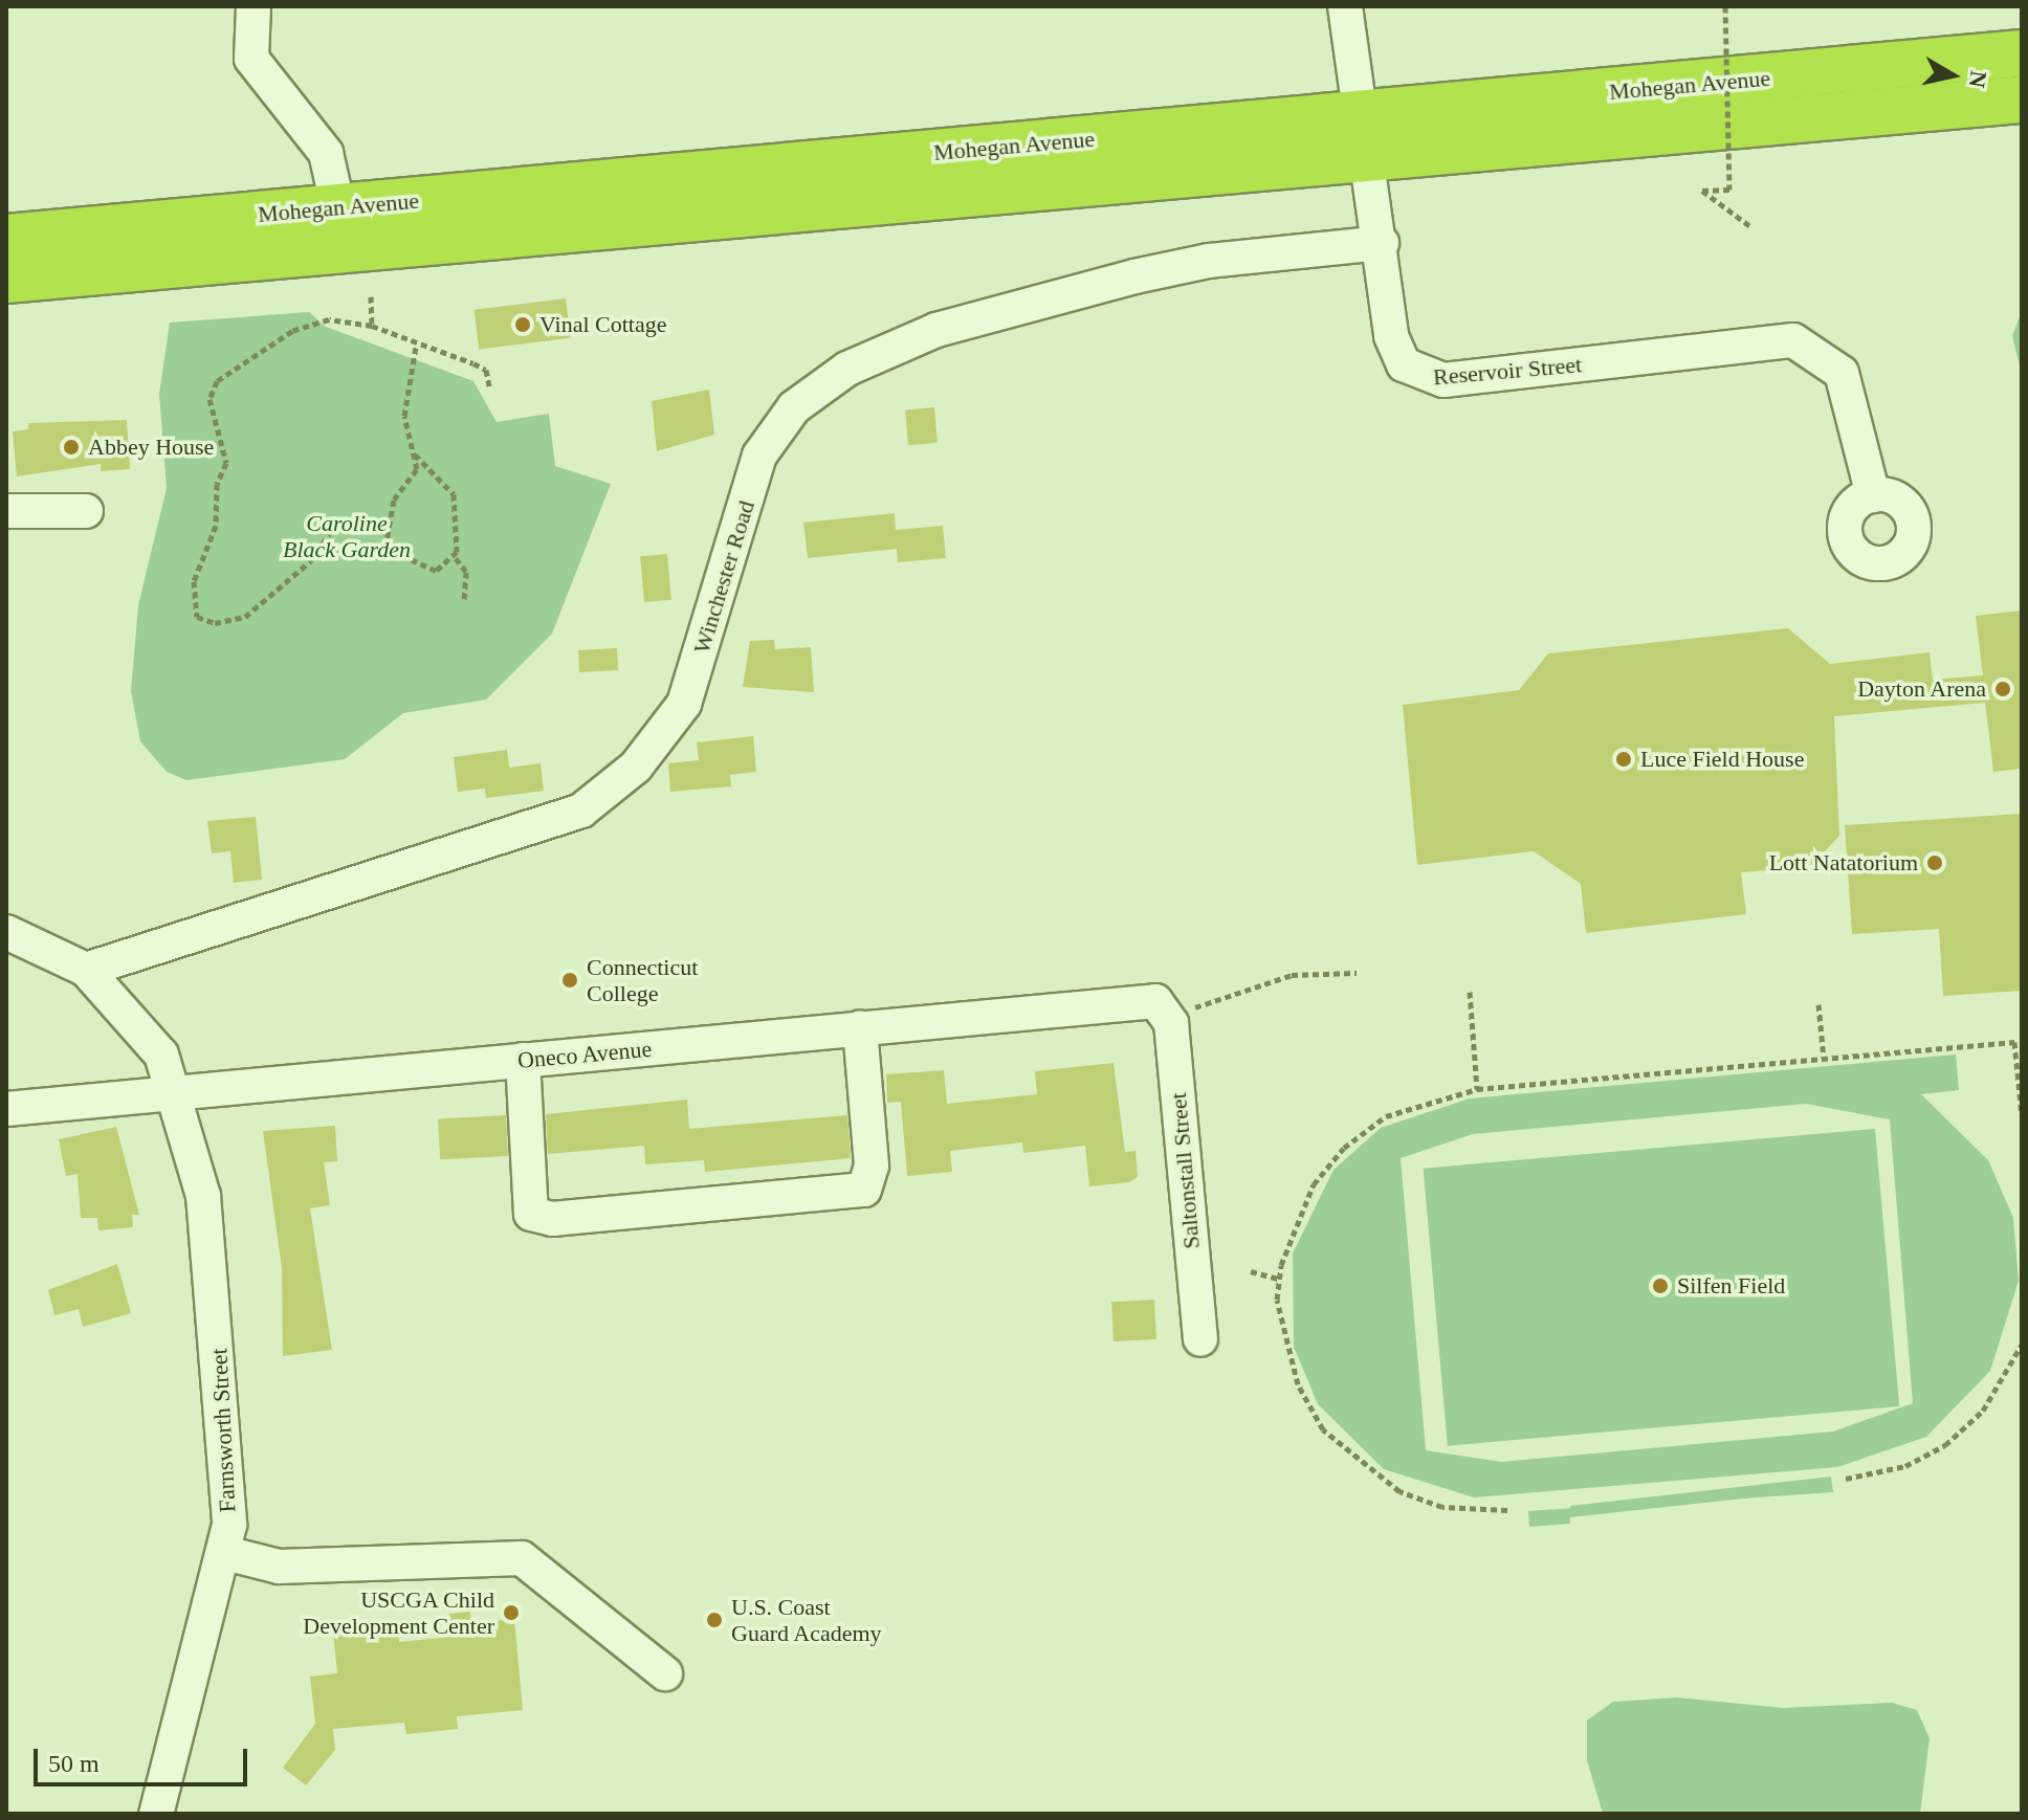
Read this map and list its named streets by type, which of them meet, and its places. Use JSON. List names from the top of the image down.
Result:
{
  "streets": {
    "highway": ["Mohegan Avenue"],
    "street": [
      "Reservoir Street",
      "Winchester Road",
      "Oneco Avenue",
      "Saltonstall Street",
      "Farnsworth Street"
    ]
  },
  "crossings": [
    ["Mohegan Avenue", "Reservoir Street"],
    ["Reservoir Street", "Winchester Road"],
    ["Winchester Road", "Farnsworth Street"],
    ["Oneco Avenue", "Saltonstall Street"],
    ["Oneco Avenue", "Farnsworth Street"]
  ],
  "parks": ["Caroline Black Garden"],
  "places": [
    "Vinal Cottage",
    "Abbey House",
    "Dayton Arena",
    "Luce Field House",
    "Lott Natatorium",
    "Connecticut College",
    "Silfen Field",
    "USCGA Child Development Center",
    "U.S. Coast Guard Academy"
  ],
  "scale_bar": "50 m",
  "north": "right"
}
